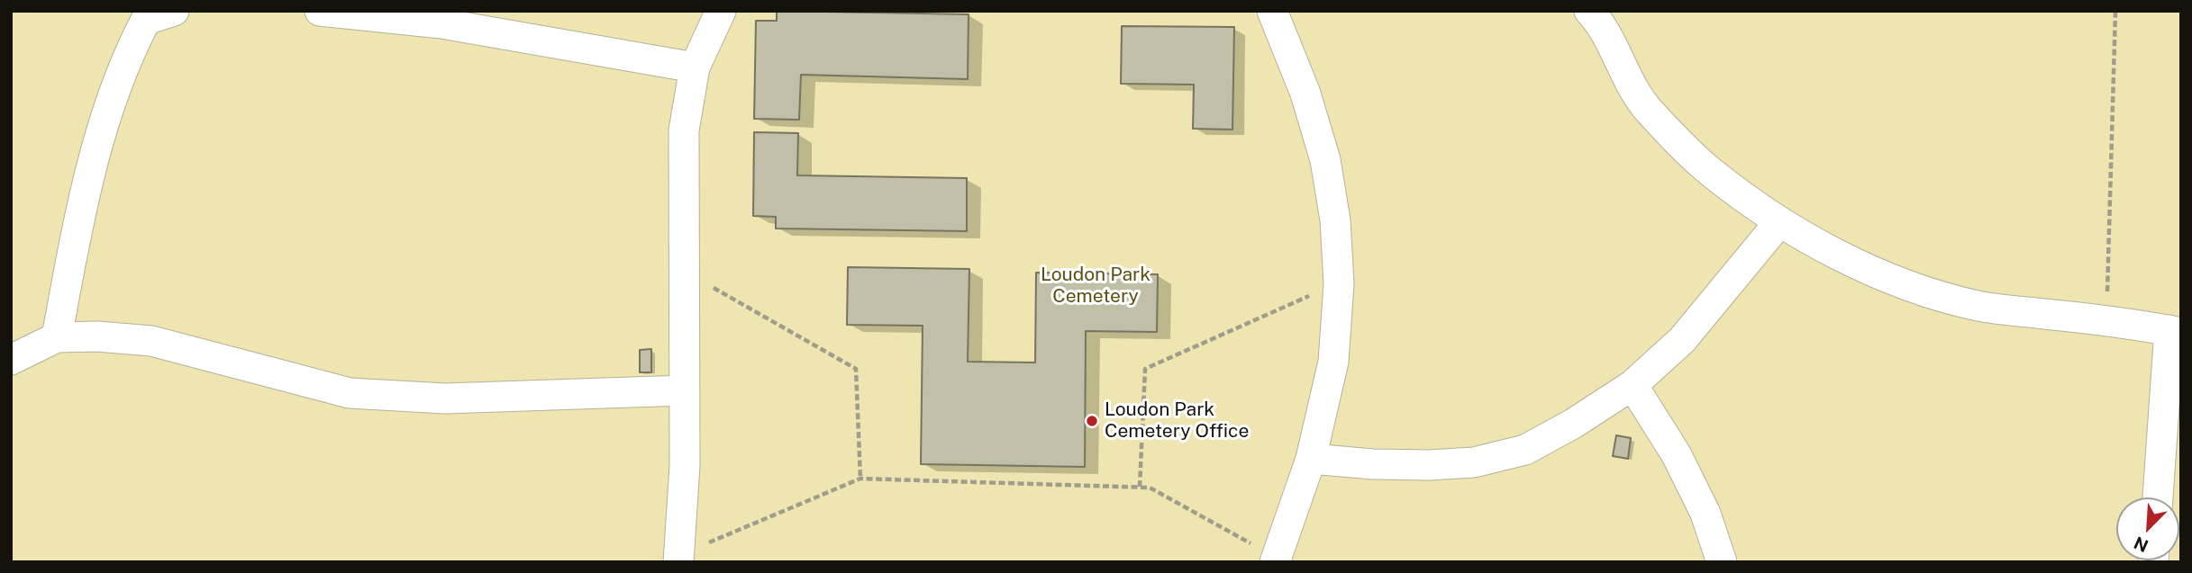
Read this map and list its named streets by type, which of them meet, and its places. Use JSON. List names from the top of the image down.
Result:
{
  "parks": ["Loudon Park Cemetery"],
  "places": ["Loudon Park Cemetery Office"],
  "north": "bottom left"
}
